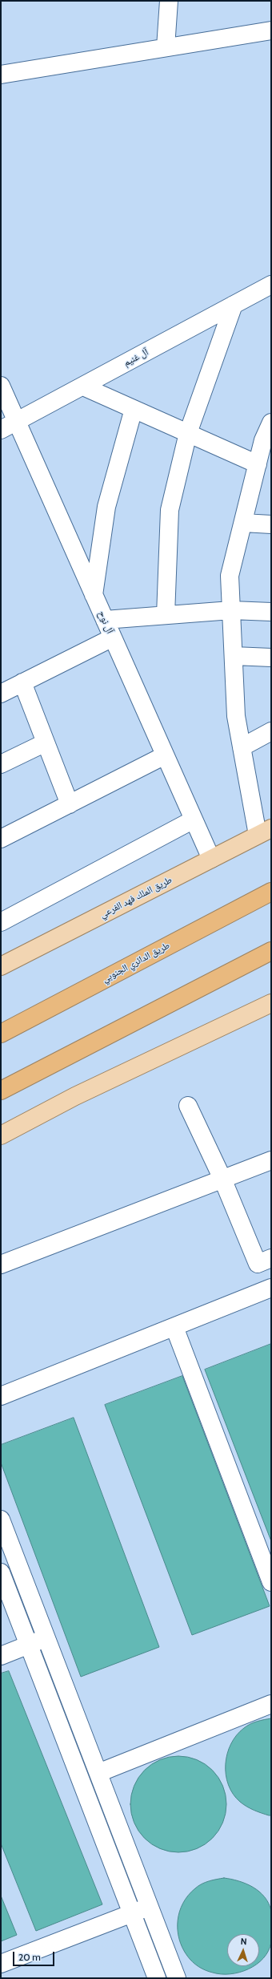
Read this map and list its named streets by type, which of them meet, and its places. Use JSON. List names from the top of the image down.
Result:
{
  "streets": {
    "highway": ["طريق الدائري الجنوبي"],
    "main road": ["طريق الملك فهد الفرعي"],
    "street": ["آل غنيم", "آل نوح"]
  },
  "crossings": [
    ["آل غنيم", "آل نوح"],
    ["آل نوح", "طريق الملك فهد الفرعي"]
  ],
  "scale_bar": "20 m",
  "north": "top"
}
